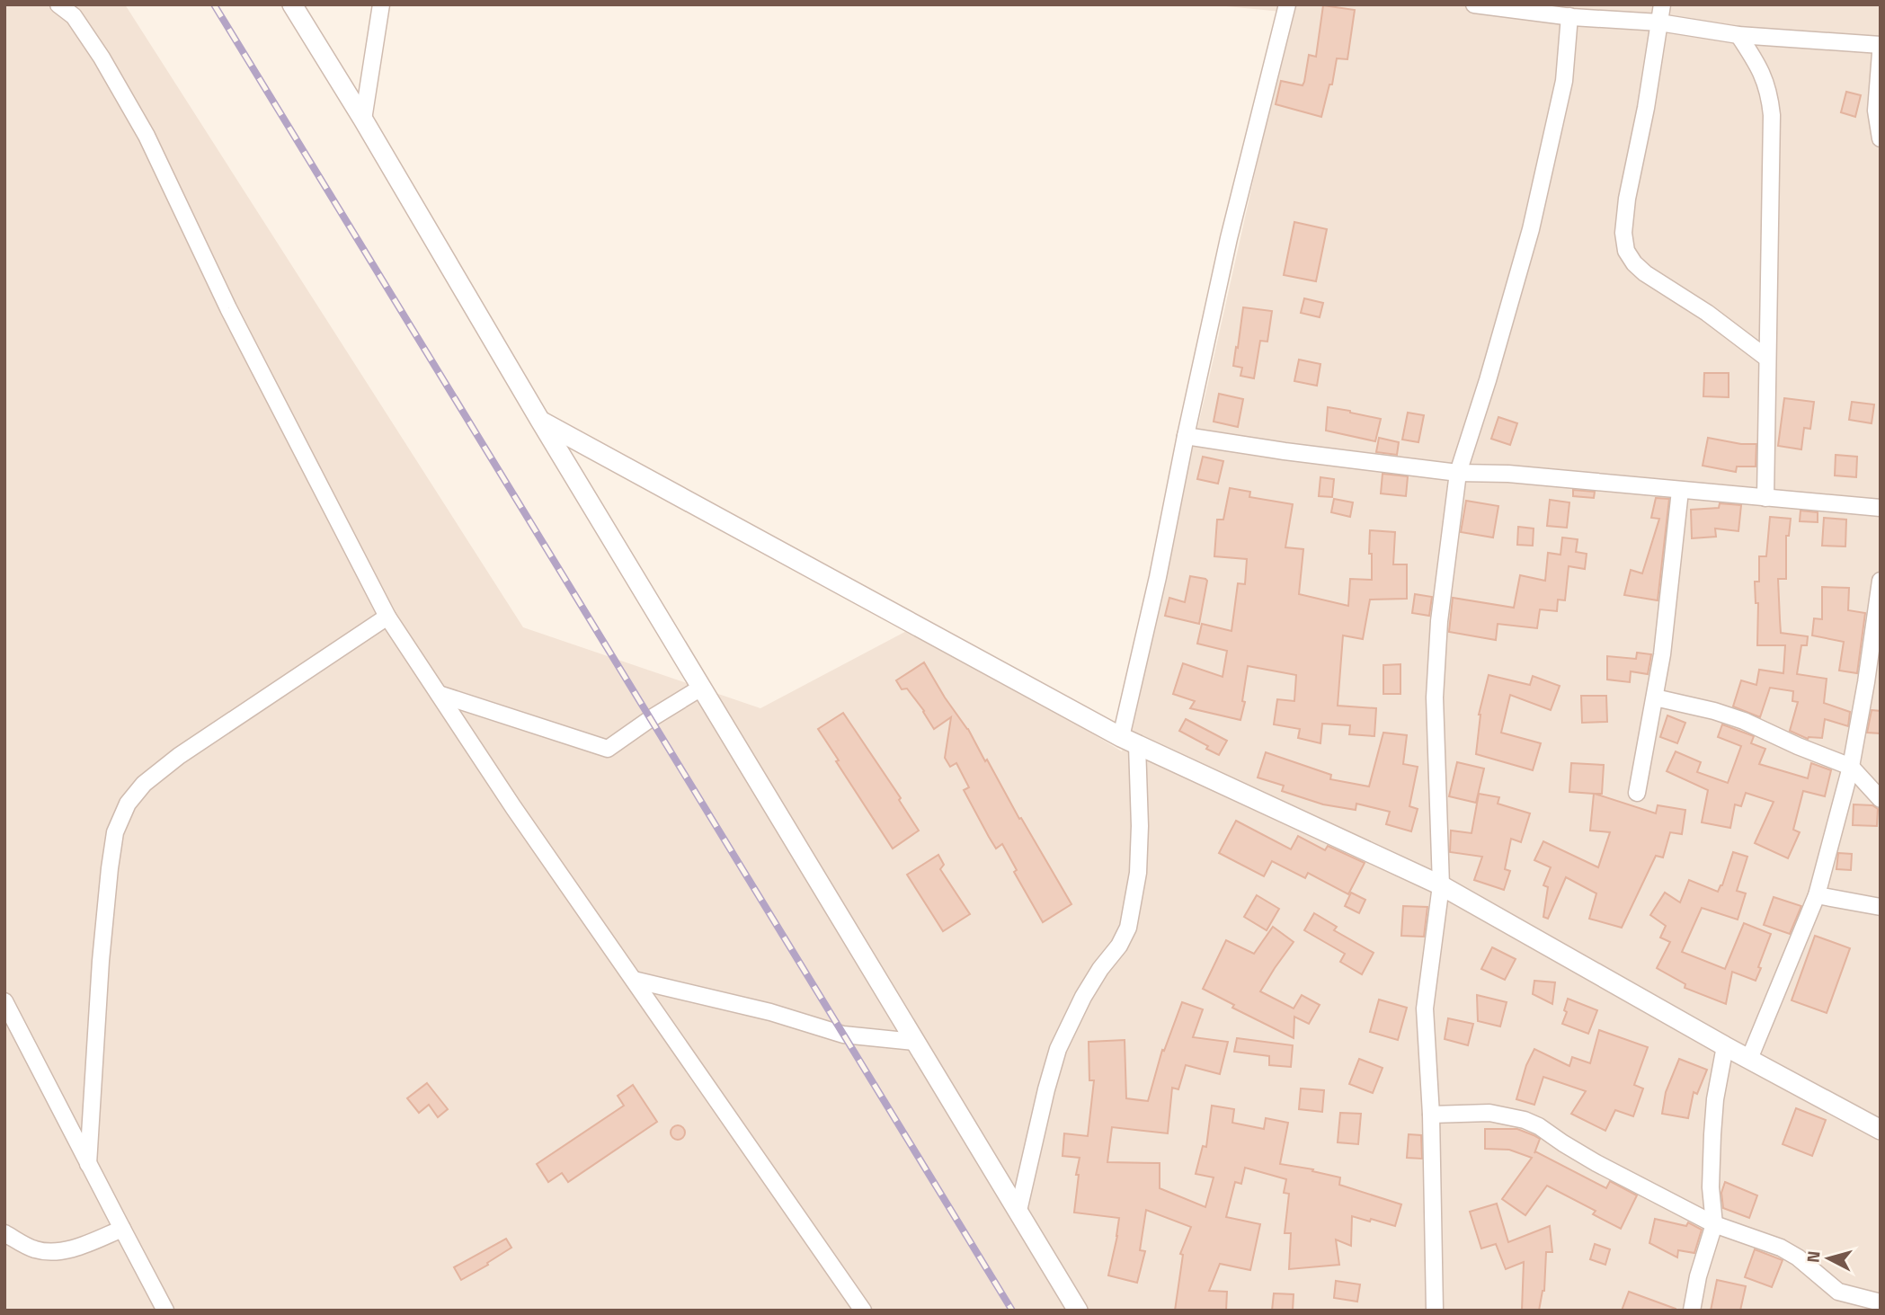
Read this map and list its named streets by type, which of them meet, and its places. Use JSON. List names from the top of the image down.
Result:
{
  "north": "left"
}
